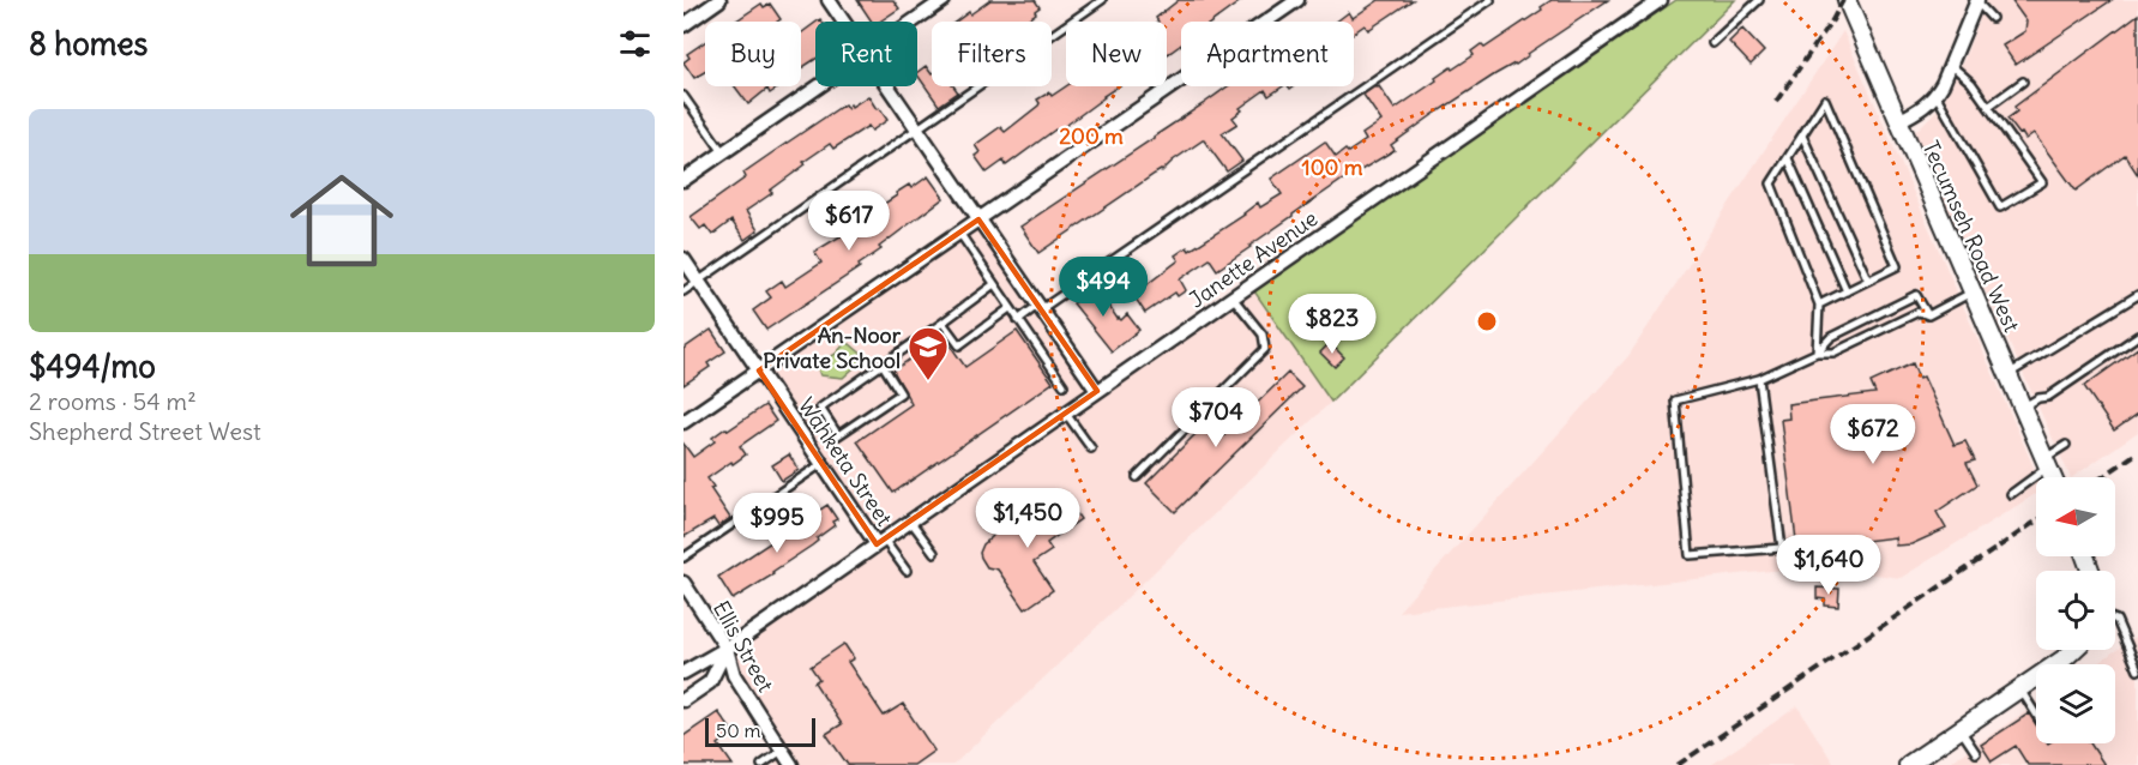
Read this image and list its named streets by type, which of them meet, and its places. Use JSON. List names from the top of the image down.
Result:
{
  "streets": {
    "main road": ["Tecumseh Road West"],
    "street": ["Janette Avenue", "Wahketa Street", "Ellis Street"]
  },
  "crossings": [
    ["Janette Avenue", "Wahketa Street"],
    ["Janette Avenue", "Ellis Street"]
  ],
  "places": {
    "school or university": ["An-Noor Private School"]
  },
  "scale_bar": "50 m",
  "north": "left",
  "page": {
    "heading": "8 homes",
    "chip": [
      "Buy",
      "Rent",
      "Filters",
      "New",
      "Apartment"
    ],
    "list": [
      {
        "name": "$494/mo",
        "note": "2 rooms · 54 m² · Shepherd Street West"
      }
    ],
    "price": [
      "$617",
      "$494",
      "$823",
      "$704",
      "$672",
      "$1,450",
      "$995",
      "$1,640"
    ],
    "scale": "50 m"
  },
  "rings": ["200 m", "100 m"]
}
